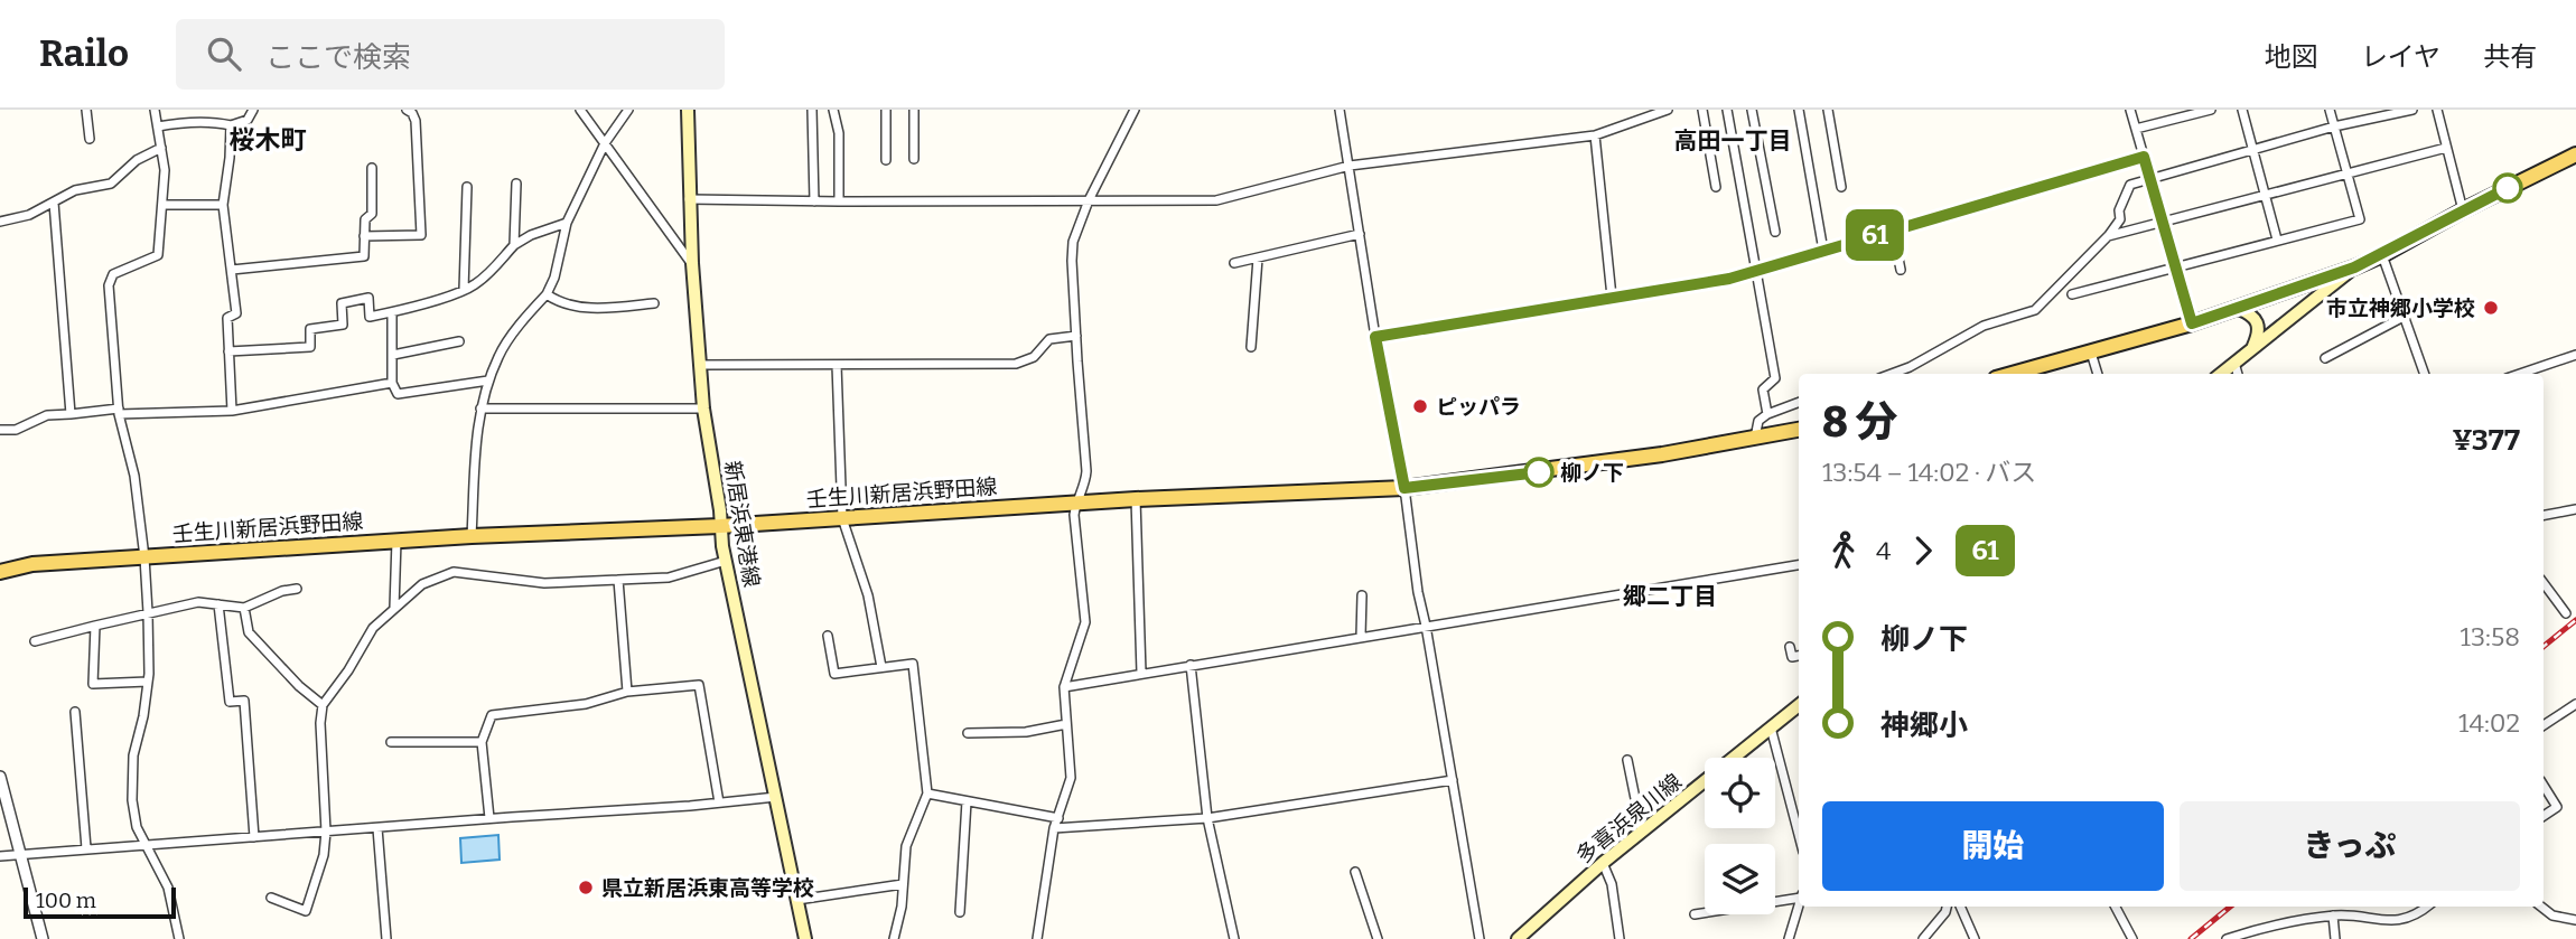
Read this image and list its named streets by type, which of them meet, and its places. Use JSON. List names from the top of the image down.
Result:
{
  "streets": {
    "main road": ["壬生川新居浜野田線", "新居浜東港線", "多喜浜泉川線"]
  },
  "crossings": [
    ["壬生川新居浜野田線", "新居浜東港線"]
  ],
  "districts": ["桜木町", "高田一丁目", "郷二丁目"],
  "places": [
    "市立神郷小学校",
    "ピッパラ",
    "柳ノ下",
    "県立新居浜東高等学校"
  ],
  "lines": ["bus line 61"],
  "scale_bar": "100 m",
  "page": {
    "header": "Railo",
    "search": "ここで検索",
    "nav": ["地図", "レイヤ", "共有"],
    "on_map": "61",
    "heading": ["8 分", "13:54 – 14:02 · バス", "¥377"],
    "legs": ["4", "61"],
    "list": [
      {
        "name": "柳ノ下",
        "value": "13:58"
      },
      {
        "name": "神郷小",
        "value": "14:02"
      }
    ],
    "buttons": ["開始", "きっぷ"],
    "scale": "100 m"
  }
}
